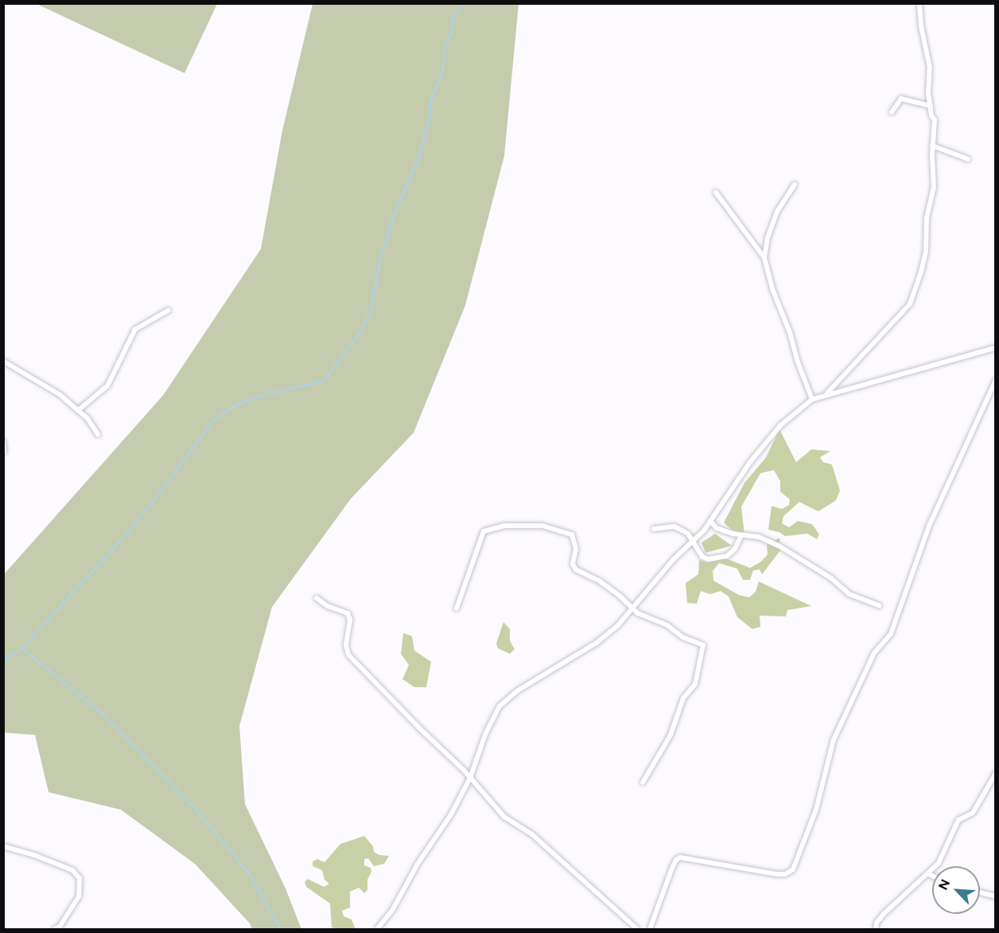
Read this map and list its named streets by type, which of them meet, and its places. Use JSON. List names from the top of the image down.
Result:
{
  "north": "top left"
}
